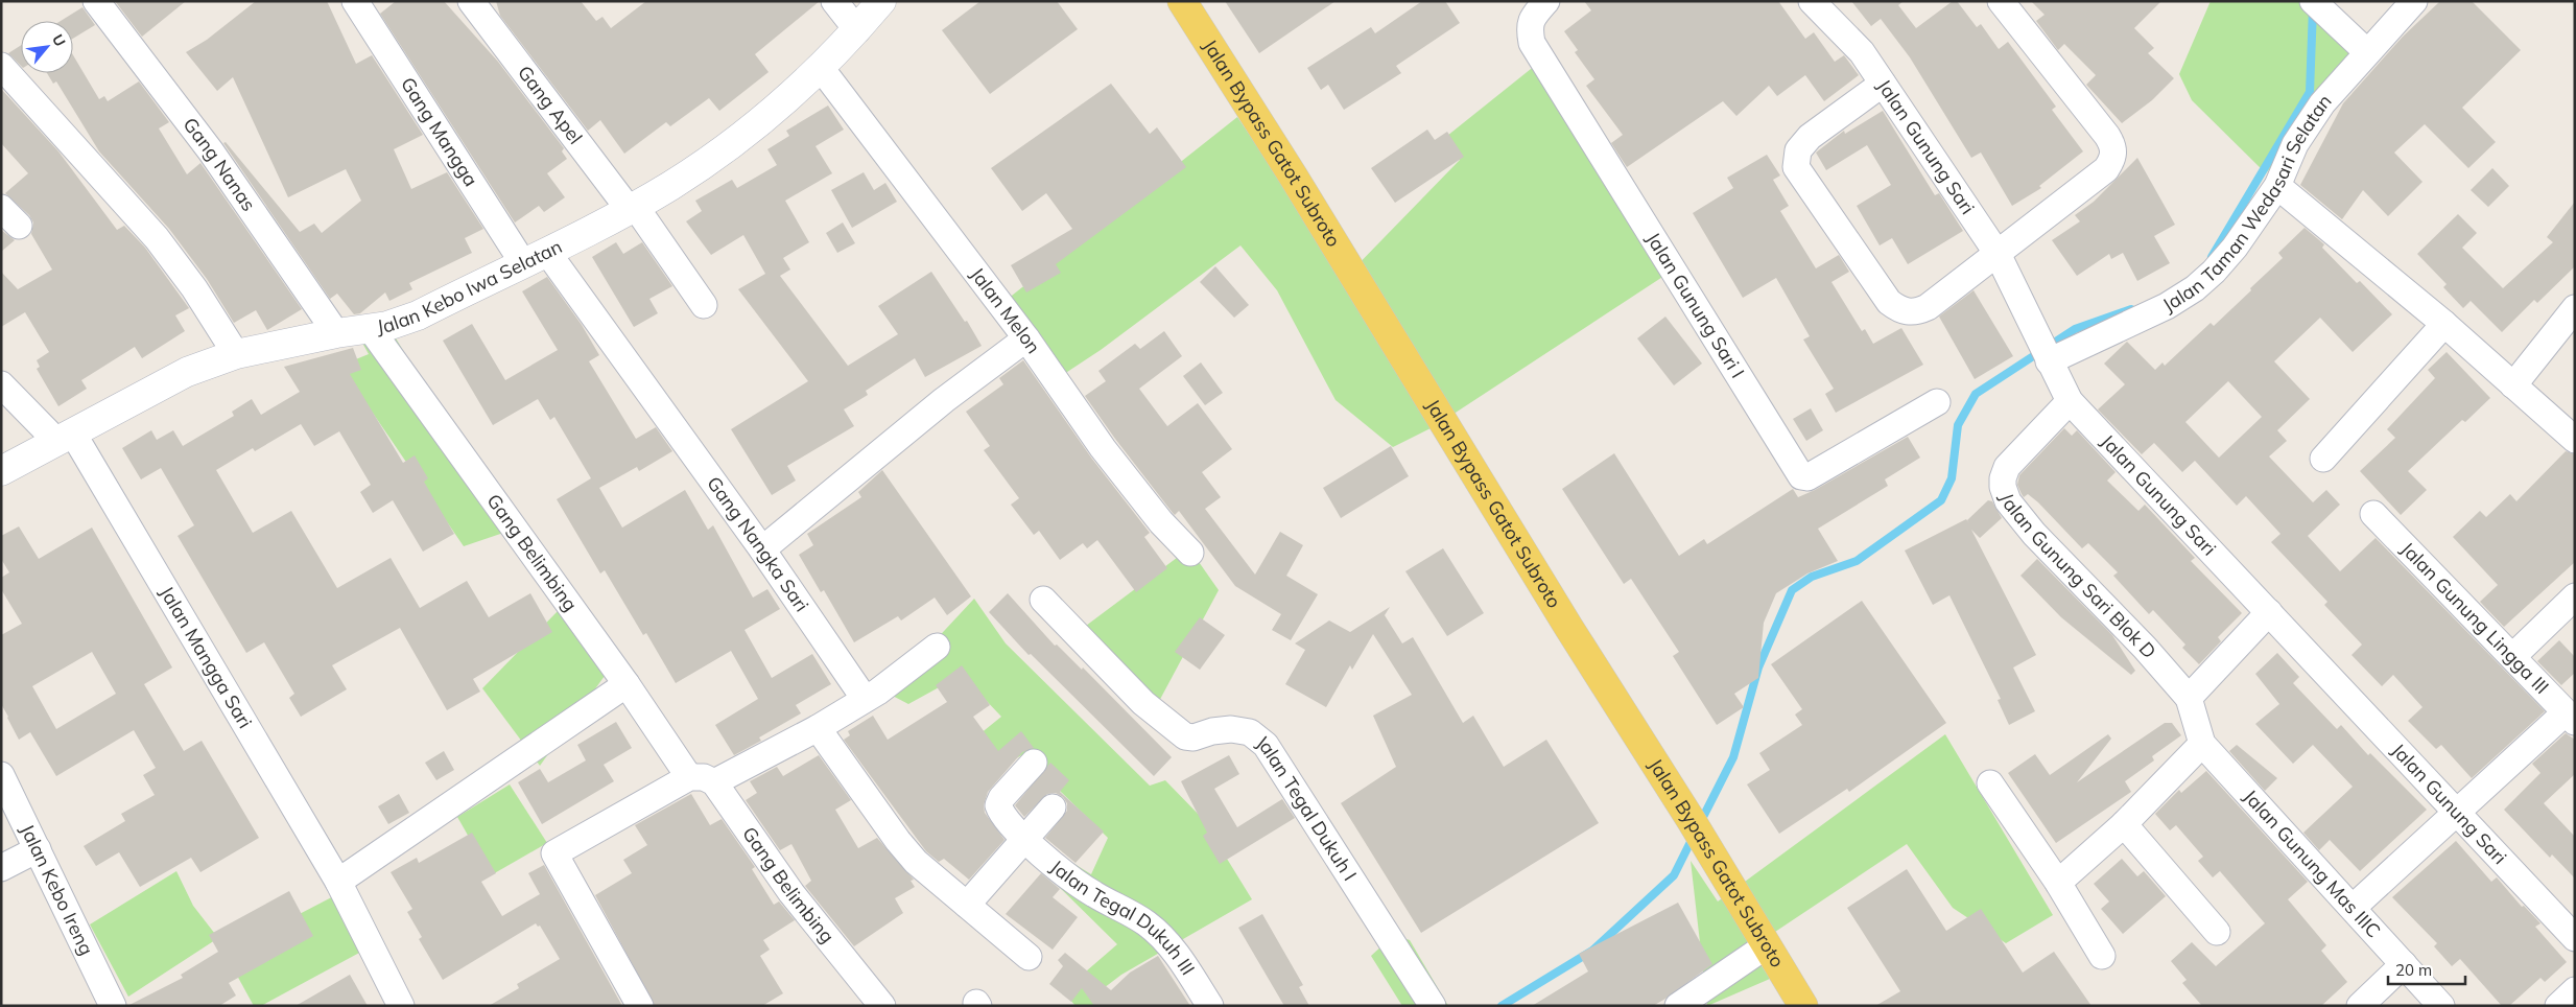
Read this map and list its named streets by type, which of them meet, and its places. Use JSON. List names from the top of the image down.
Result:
{
  "streets": {
    "main road": ["Jalan Bypass Gatot Subroto"],
    "street": [
      "Gang Apel",
      "Gang Mangga",
      "Jalan Gunung Sari",
      "Gang Nanas",
      "Jalan Taman Wedasari Selatan",
      "Jalan Kebo Iwa Selatan",
      "Jalan Gunung Sari I",
      "Jalan Melon",
      "Gang Nangka Sari",
      "Gang Belimbing",
      "Jalan Gunung Sari Blok D",
      "Jalan Gunung Lingga III",
      "Jalan Mangga Sari",
      "Jalan Tegal Dukuh I",
      "Jalan Gunung Mas IIIC",
      "Jalan Kebo Ireng",
      "Jalan Tegal Dukuh III"
    ]
  },
  "crossings": [
    ["Gang Apel", "Jalan Kebo Iwa Selatan"],
    ["Gang Mangga", "Jalan Kebo Iwa Selatan"],
    ["Gang Mangga", "Gang Nangka Sari"],
    ["Jalan Gunung Sari", "Jalan Taman Wedasari Selatan"],
    ["Jalan Gunung Sari", "Jalan Gunung Sari Blok D"],
    ["Gang Nanas", "Jalan Kebo Iwa Selatan"],
    ["Jalan Kebo Iwa Selatan", "Jalan Melon"],
    ["Jalan Kebo Iwa Selatan", "Gang Nangka Sari"],
    ["Jalan Kebo Iwa Selatan", "Gang Belimbing"],
    ["Jalan Kebo Iwa Selatan", "Jalan Mangga Sari"],
    ["Jalan Gunung Sari Blok D", "Jalan Gunung Mas IIIC"]
  ],
  "scale_bar": "20 m",
  "north": "top right"
}
